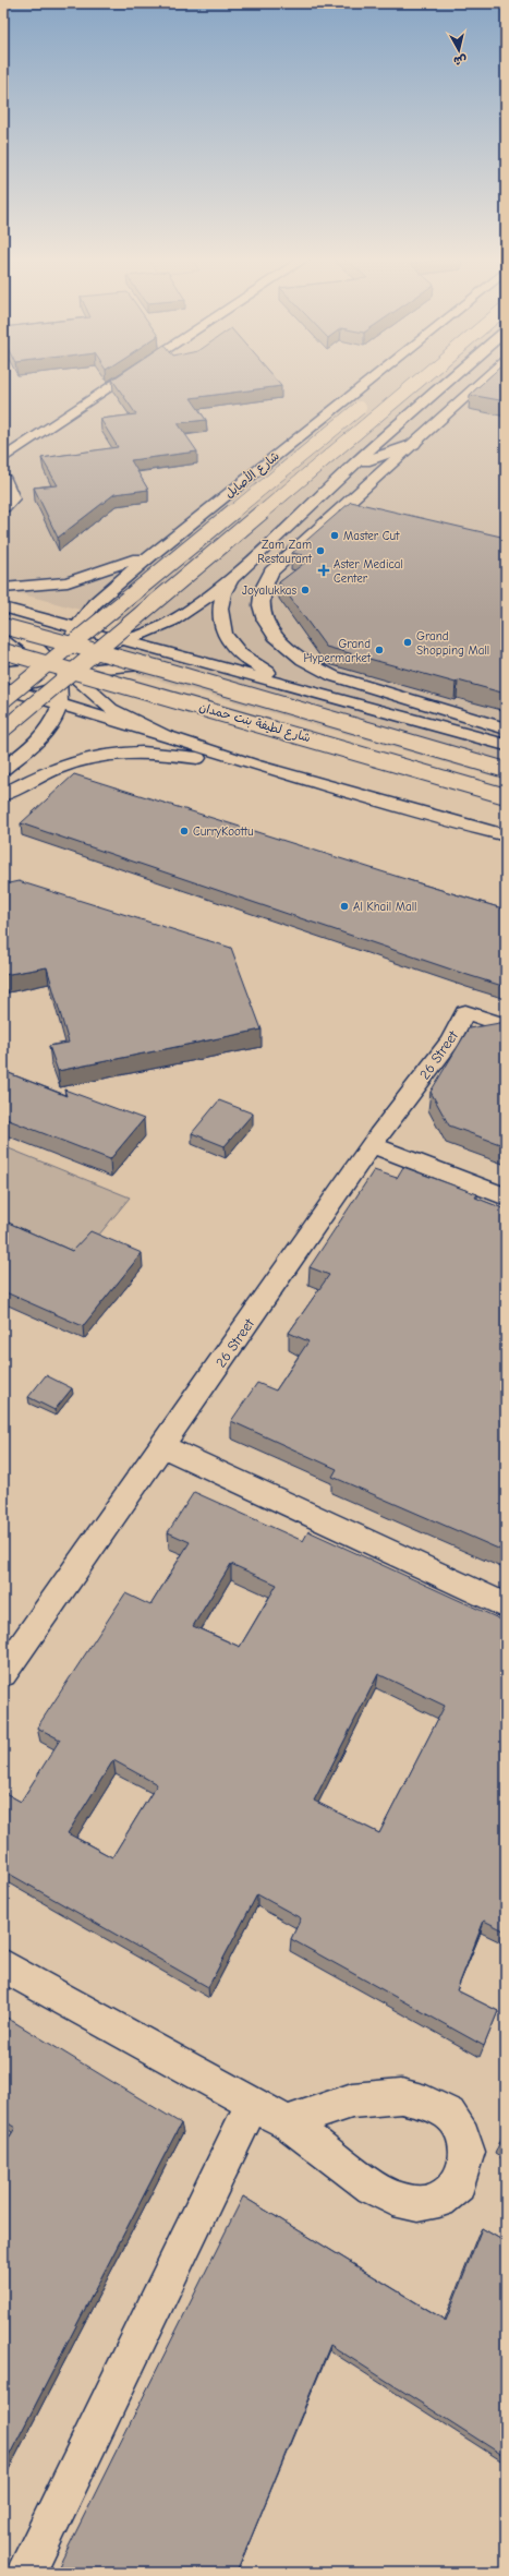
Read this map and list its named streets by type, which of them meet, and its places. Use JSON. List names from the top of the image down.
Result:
{
  "streets": {
    "street": ["شارع الأصايل", "شارع لطيفة بنت حمدان", "26 Street"]
  },
  "places": {
    "other": [
      "Master Cut",
      "Zam Zam Restaurant",
      "Joyalukkas",
      "Grand Shopping Mall",
      "Grand Hypermarket",
      "CurryKoottu",
      "Al Khail Mall"
    ],
    "health": ["Aster Medical Center"]
  },
  "north": "bottom"
}
